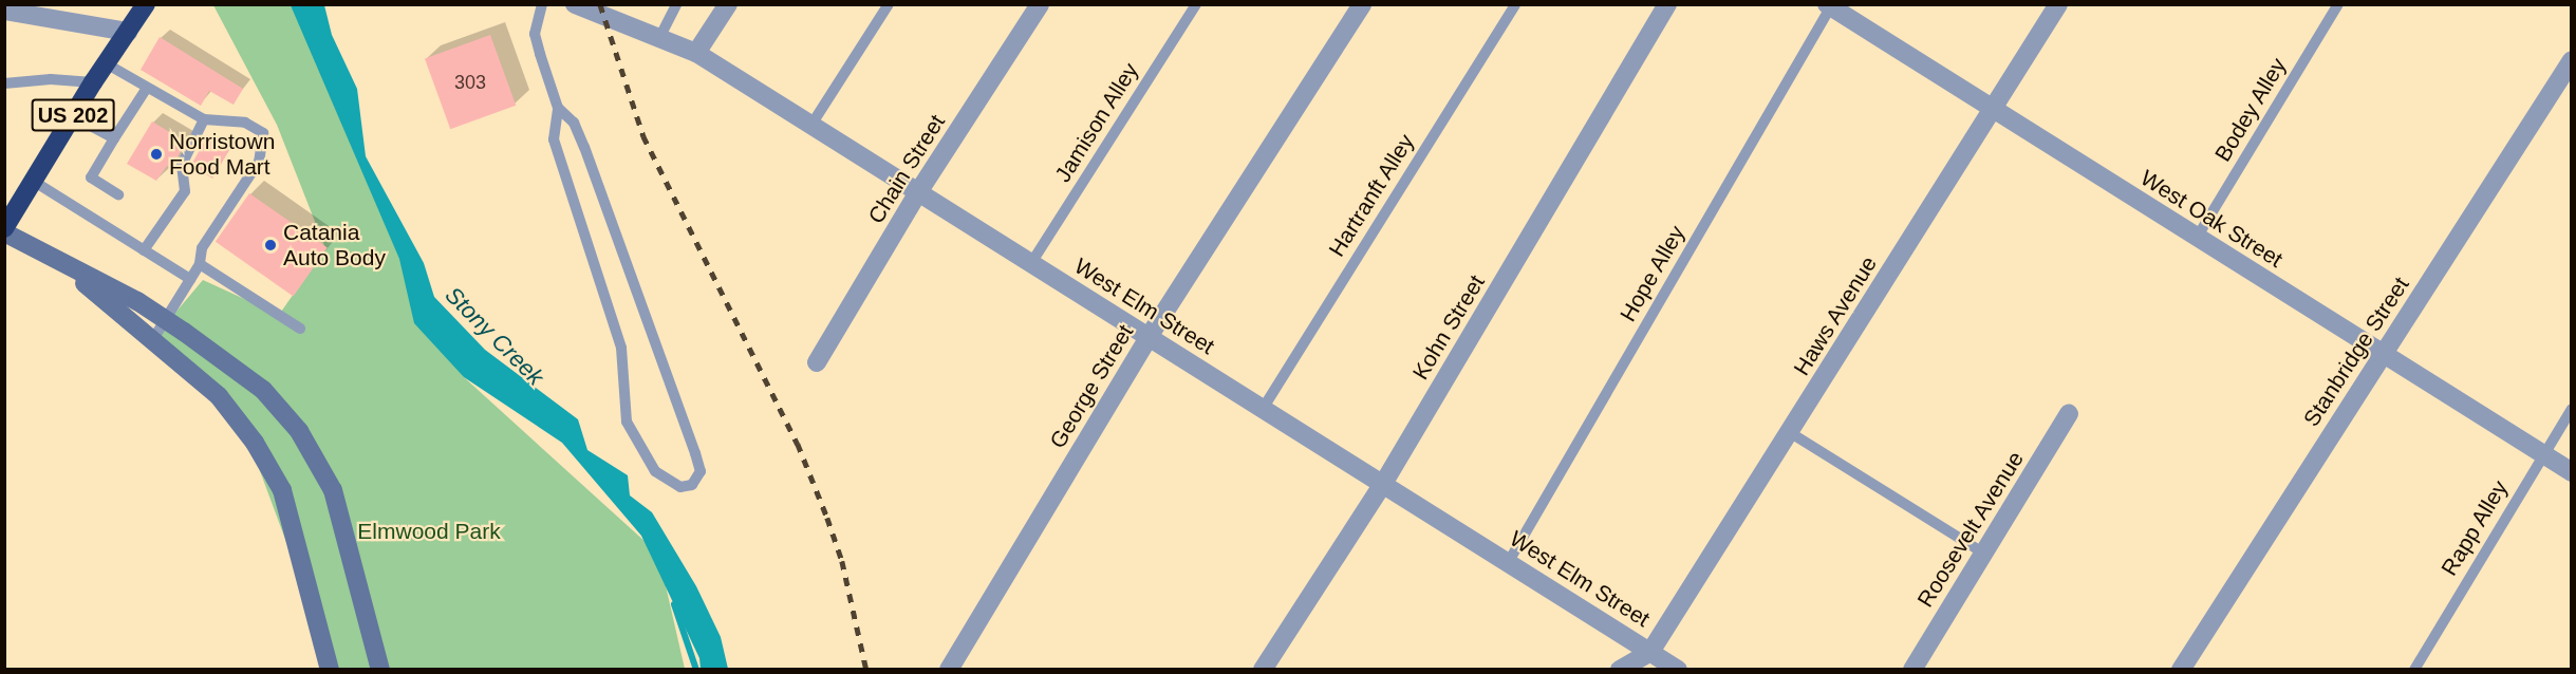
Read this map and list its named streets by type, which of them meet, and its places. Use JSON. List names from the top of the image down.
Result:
{
  "streets": {
    "highway": ["US 202"],
    "street": [
      "Chain Street",
      "West Oak Street",
      "West Elm Street",
      "Haws Avenue",
      "Kohn Street",
      "Stanbridge Street",
      "George Street",
      "Roosevelt Avenue"
    ],
    "lane": [
      "Bodey Alley",
      "Jamison Alley",
      "Hartranft Alley",
      "Hope Alley",
      "Rapp Alley"
    ]
  },
  "crossings": [
    ["Bodey Alley", "West Oak Street"],
    ["Jamison Alley", "West Elm Street"],
    ["Chain Street", "West Elm Street"],
    ["Hartranft Alley", "West Elm Street"],
    ["West Oak Street", "Hope Alley"],
    ["West Oak Street", "Haws Avenue"],
    ["West Oak Street", "Stanbridge Street"],
    ["West Oak Street", "Rapp Alley"],
    ["Hope Alley", "West Elm Street"],
    ["West Elm Street", "Haws Avenue"],
    ["West Elm Street", "Kohn Street"],
    ["West Elm Street", "George Street"]
  ],
  "water": ["Stony Creek"],
  "parks": ["Elmwood Park"],
  "places": ["Norristown Food Mart", "Catania Auto Body"],
  "house_numbers": ["303"]
}
